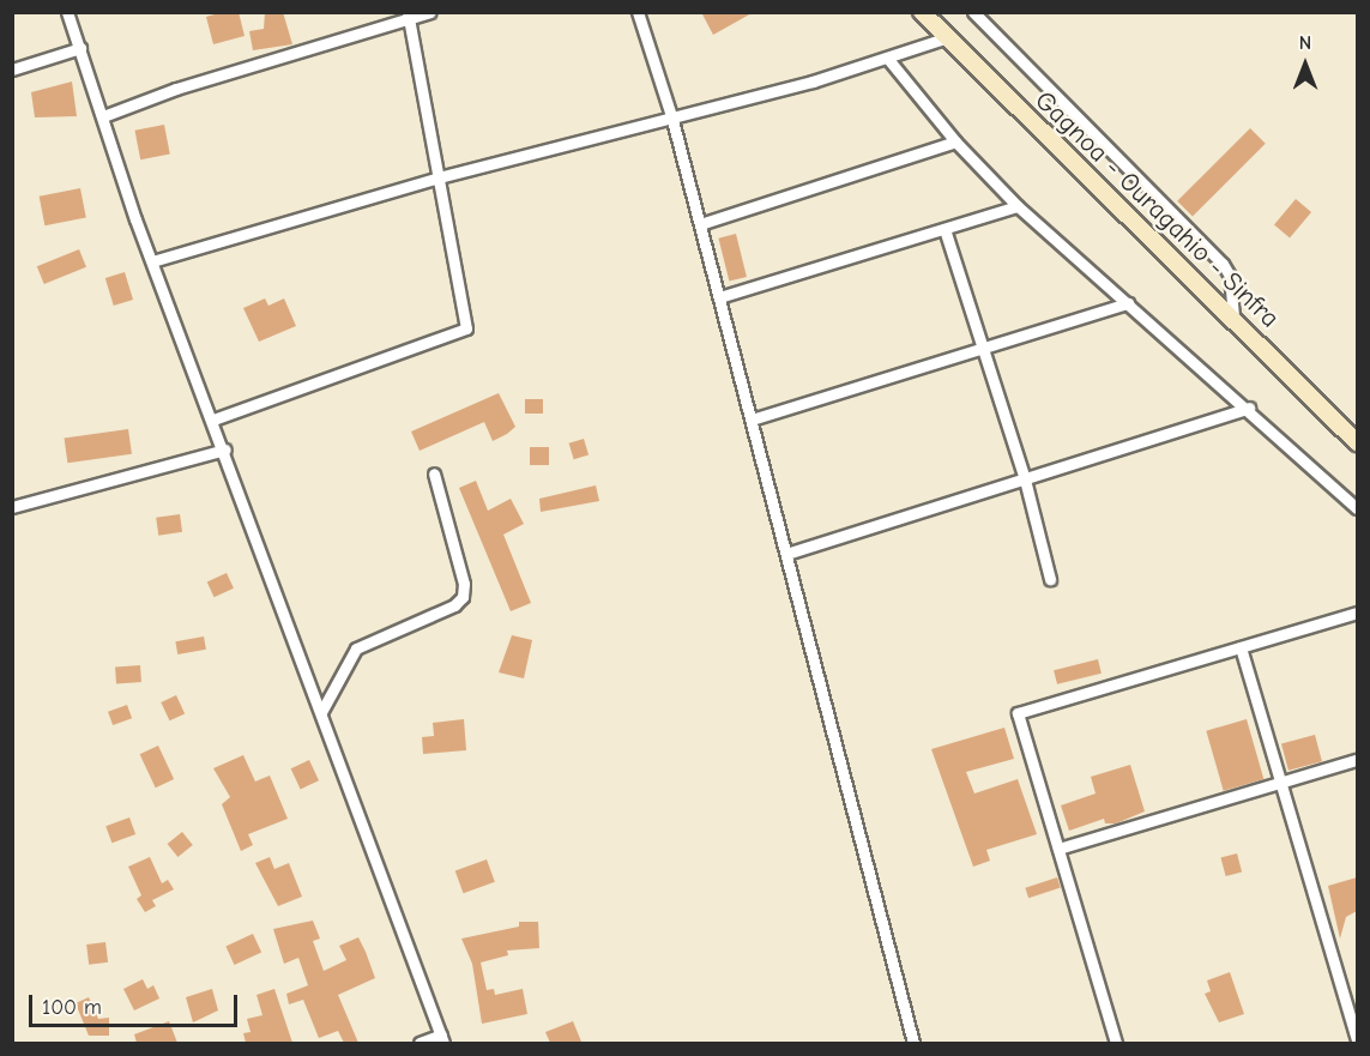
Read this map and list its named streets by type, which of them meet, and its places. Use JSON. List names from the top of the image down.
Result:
{
  "streets": {
    "main road": ["Gagnoa - Ouragahio - Sinfra"]
  },
  "scale_bar": "100 m",
  "north": "top"
}
